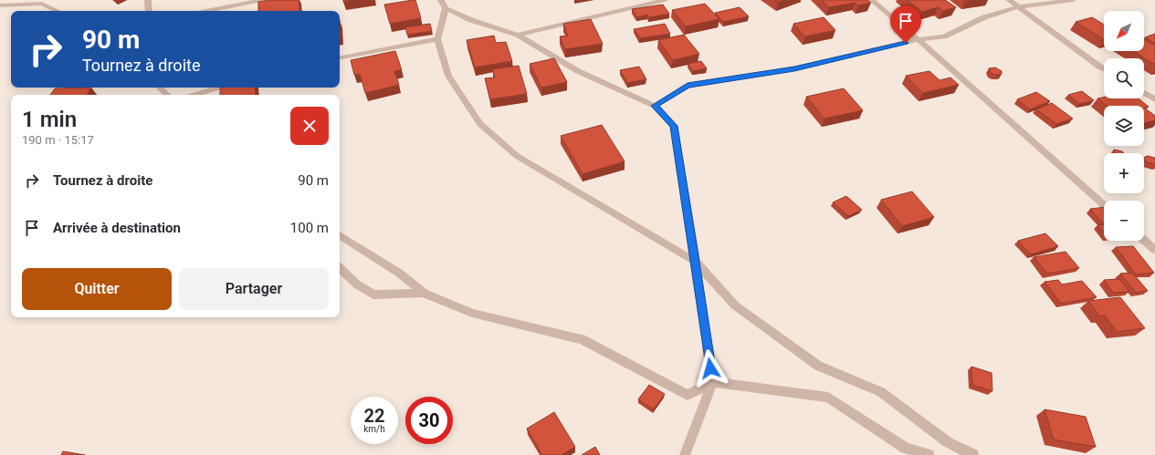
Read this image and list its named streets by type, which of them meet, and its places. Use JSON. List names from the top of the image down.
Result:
{
  "north": "bottom left",
  "page": {
    "map_buttons": ["+", "−"],
    "turn": ["90 m", "Tournez à droite"],
    "heading": ["1 min", "190 m · 15:17"],
    "list": [
      {
        "name": "Tournez à droite",
        "value": "90 m"
      },
      {
        "name": "Arrivée à destination",
        "value": "100 m"
      }
    ],
    "buttons": ["Quitter", "Partager"],
    "speed": "22 km/h",
    "limit": "30"
  }
}
